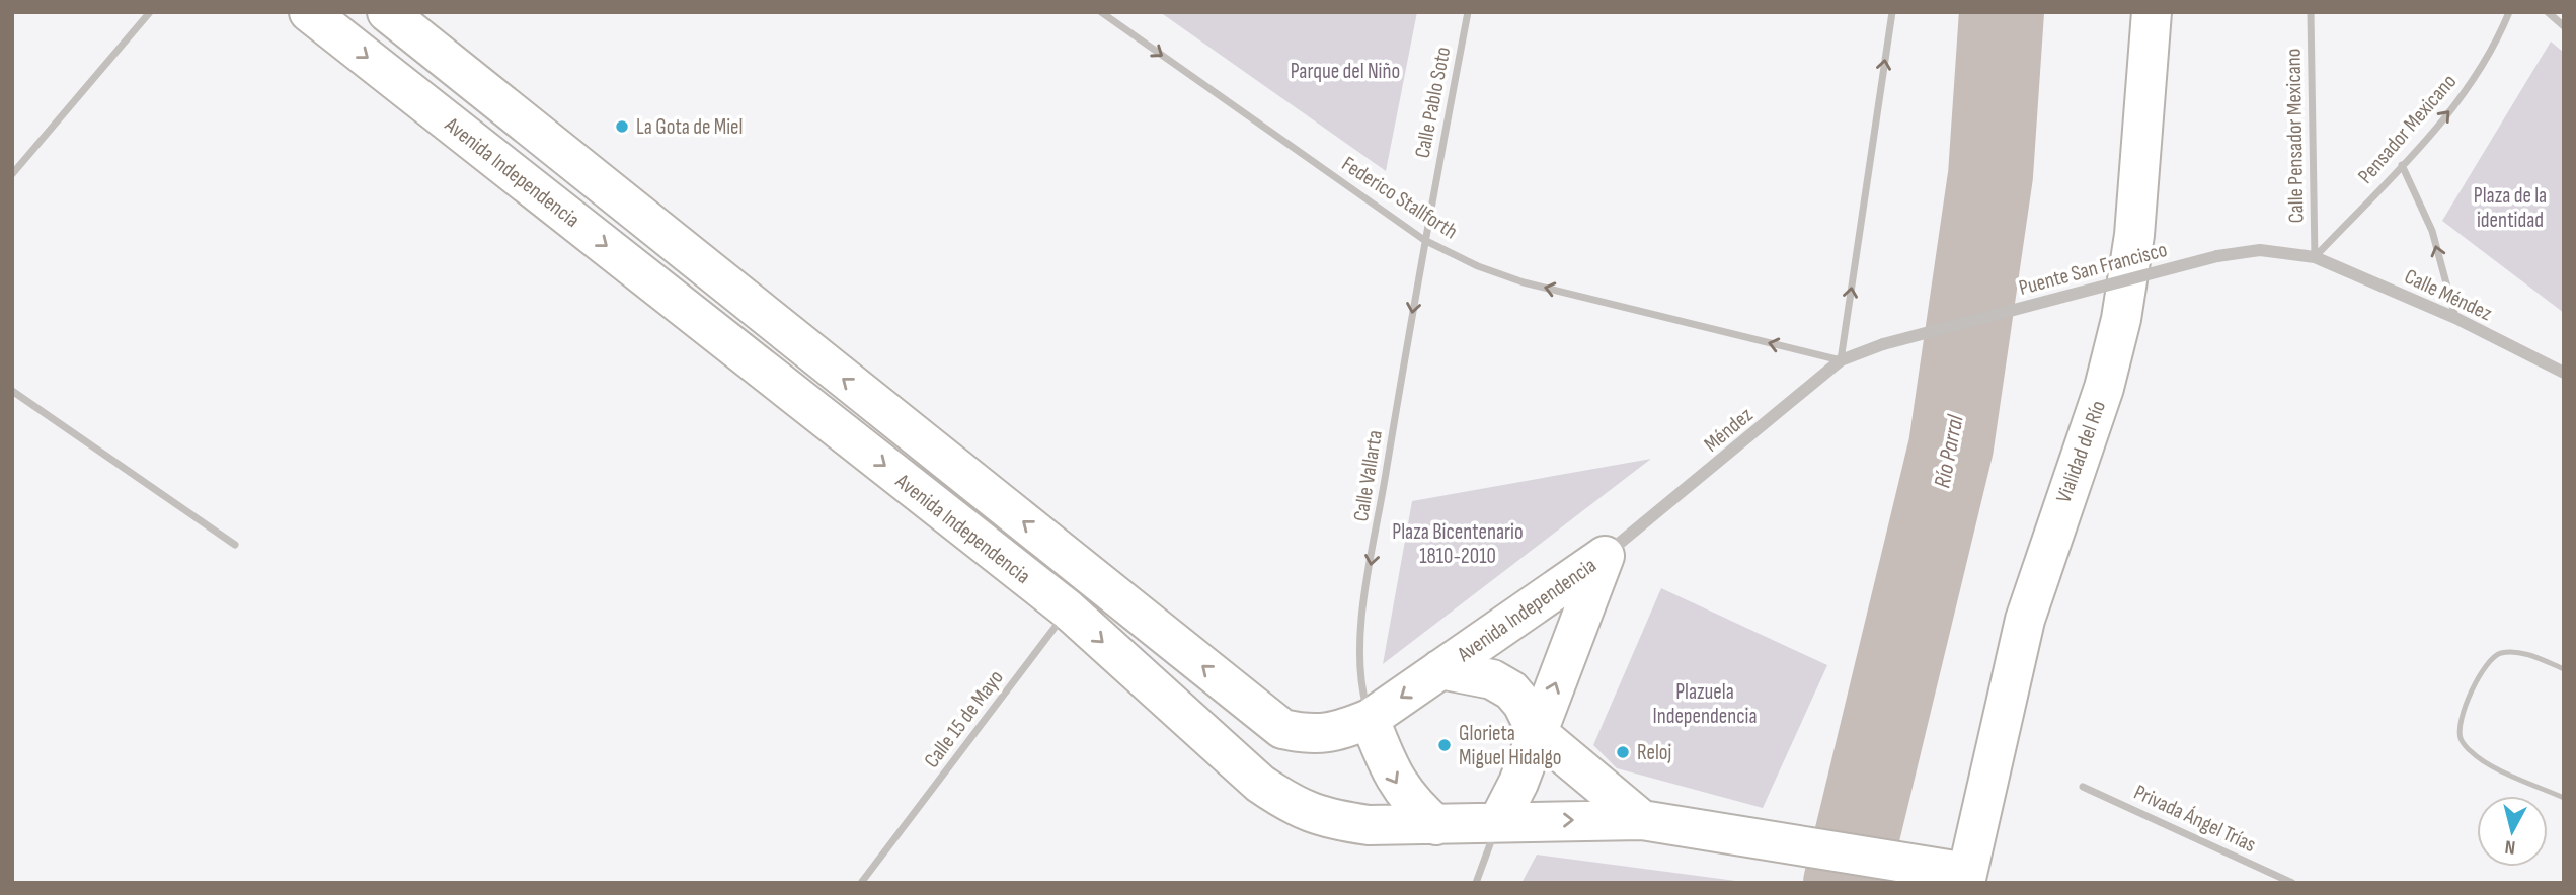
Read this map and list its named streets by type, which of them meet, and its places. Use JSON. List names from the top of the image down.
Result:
{
  "streets": {
    "main road": ["Avenida Independencia", "Vialidad del Río"],
    "street": [
      "Calle Pablo Soto",
      "Pensador Mexicano",
      "Calle Pensador Mexicano",
      "Federico Stallforth",
      "Puente San Francisco",
      "Calle Méndez",
      "Méndez",
      "Calle Vallarta",
      "Calle 15 de Mayo",
      "Privada Ángel Trías"
    ]
  },
  "crossings": [
    ["Calle Pablo Soto", "Federico Stallforth"],
    ["Calle Pablo Soto", "Calle Vallarta"],
    ["Pensador Mexicano", "Calle Pensador Mexicano"],
    ["Pensador Mexicano", "Puente San Francisco"],
    ["Pensador Mexicano", "Calle Méndez"],
    ["Calle Pensador Mexicano", "Puente San Francisco"],
    ["Calle Pensador Mexicano", "Calle Méndez"],
    ["Avenida Independencia", "Méndez"],
    ["Avenida Independencia", "Calle Vallarta"],
    ["Avenida Independencia", "Calle 15 de Mayo"],
    ["Federico Stallforth", "Méndez"],
    ["Federico Stallforth", "Calle Vallarta"],
    ["Puente San Francisco", "Calle Méndez"],
    ["Puente San Francisco", "Méndez"]
  ],
  "one_way": ["Pensador Mexicano", "Calle Vallarta"],
  "water": ["Río Parral"],
  "parks": [
    "Parque del Niño",
    "Plaza de la identidad",
    "Plaza Bicentenario 1810-2010",
    "Plazuela Independencia"
  ],
  "places": ["La Gota de Miel", "Glorieta Miguel Hidalgo", "Reloj"],
  "north": "bottom"
}
